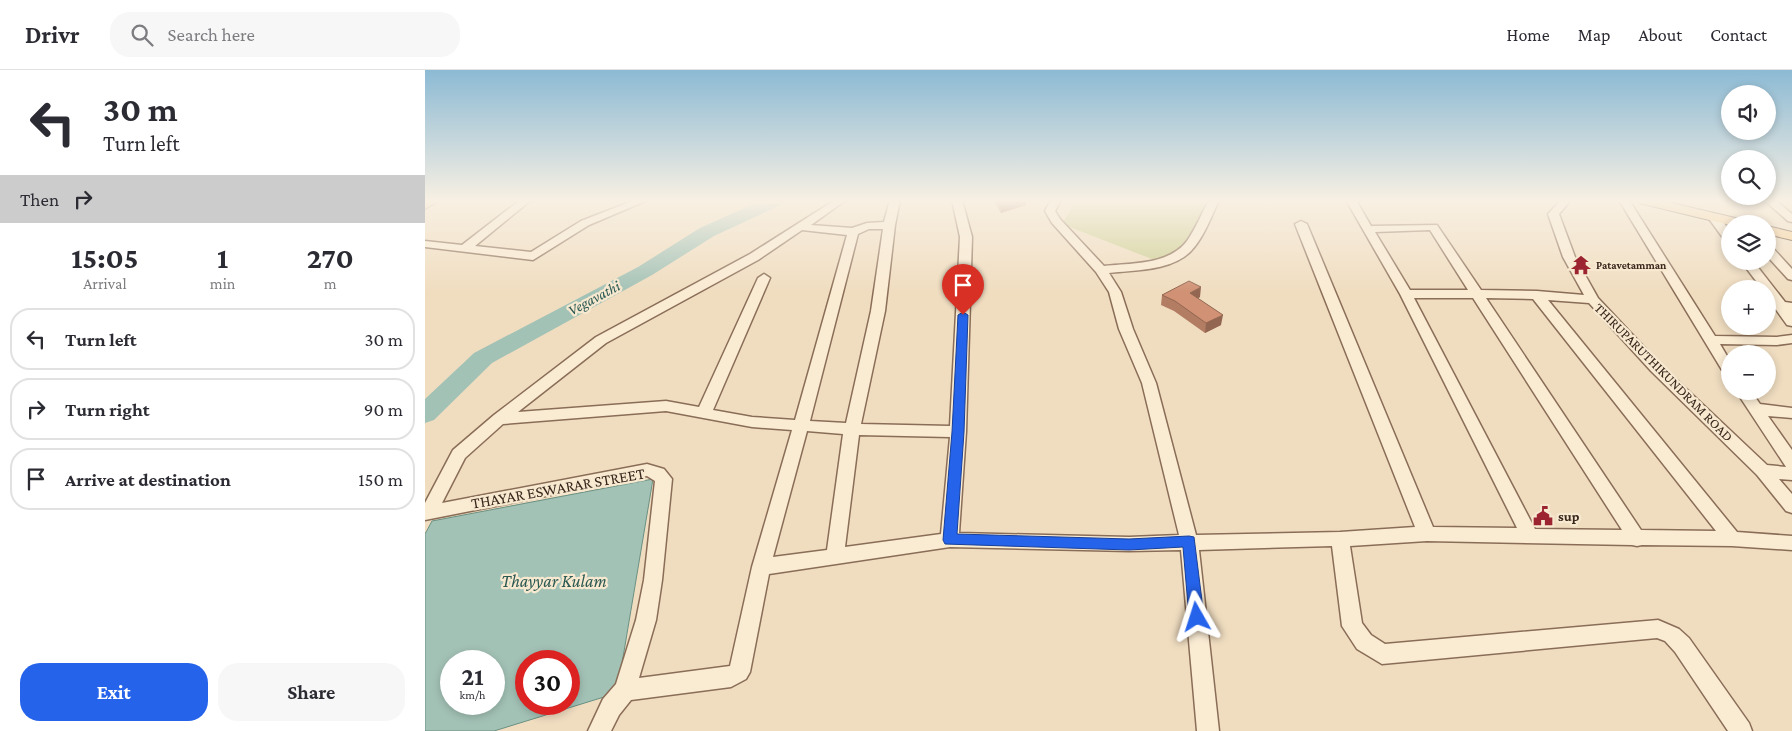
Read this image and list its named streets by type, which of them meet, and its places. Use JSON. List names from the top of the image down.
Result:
{
  "streets": {
    "street": ["THIRUPARUTHIKUNDRAM ROAD", "THAYAR ESWARAR STREET"]
  },
  "water": ["Vegavathi", "Thayyar Kulam"],
  "places": {
    "temple": ["Patavetamman"],
    "public building": ["sup"]
  },
  "page": {
    "header": "Drivr",
    "search": "Search here",
    "nav": [
      "Home",
      "Map",
      "About",
      "Contact"
    ],
    "turn": ["30 m", "Turn left"],
    "map_buttons": ["+", "−"],
    "then": "Then",
    "eta": [
      "15:05",
      "Arrival",
      "1",
      "min",
      "270",
      "m"
    ],
    "list": [
      {
        "name": "Turn left",
        "value": "30 m"
      },
      {
        "name": "Turn right",
        "value": "90 m"
      },
      {
        "name": "Arrive at destination",
        "value": "150 m"
      }
    ],
    "speed": "21 km/h",
    "limit": "30",
    "buttons": ["Exit", "Share"]
  }
}
